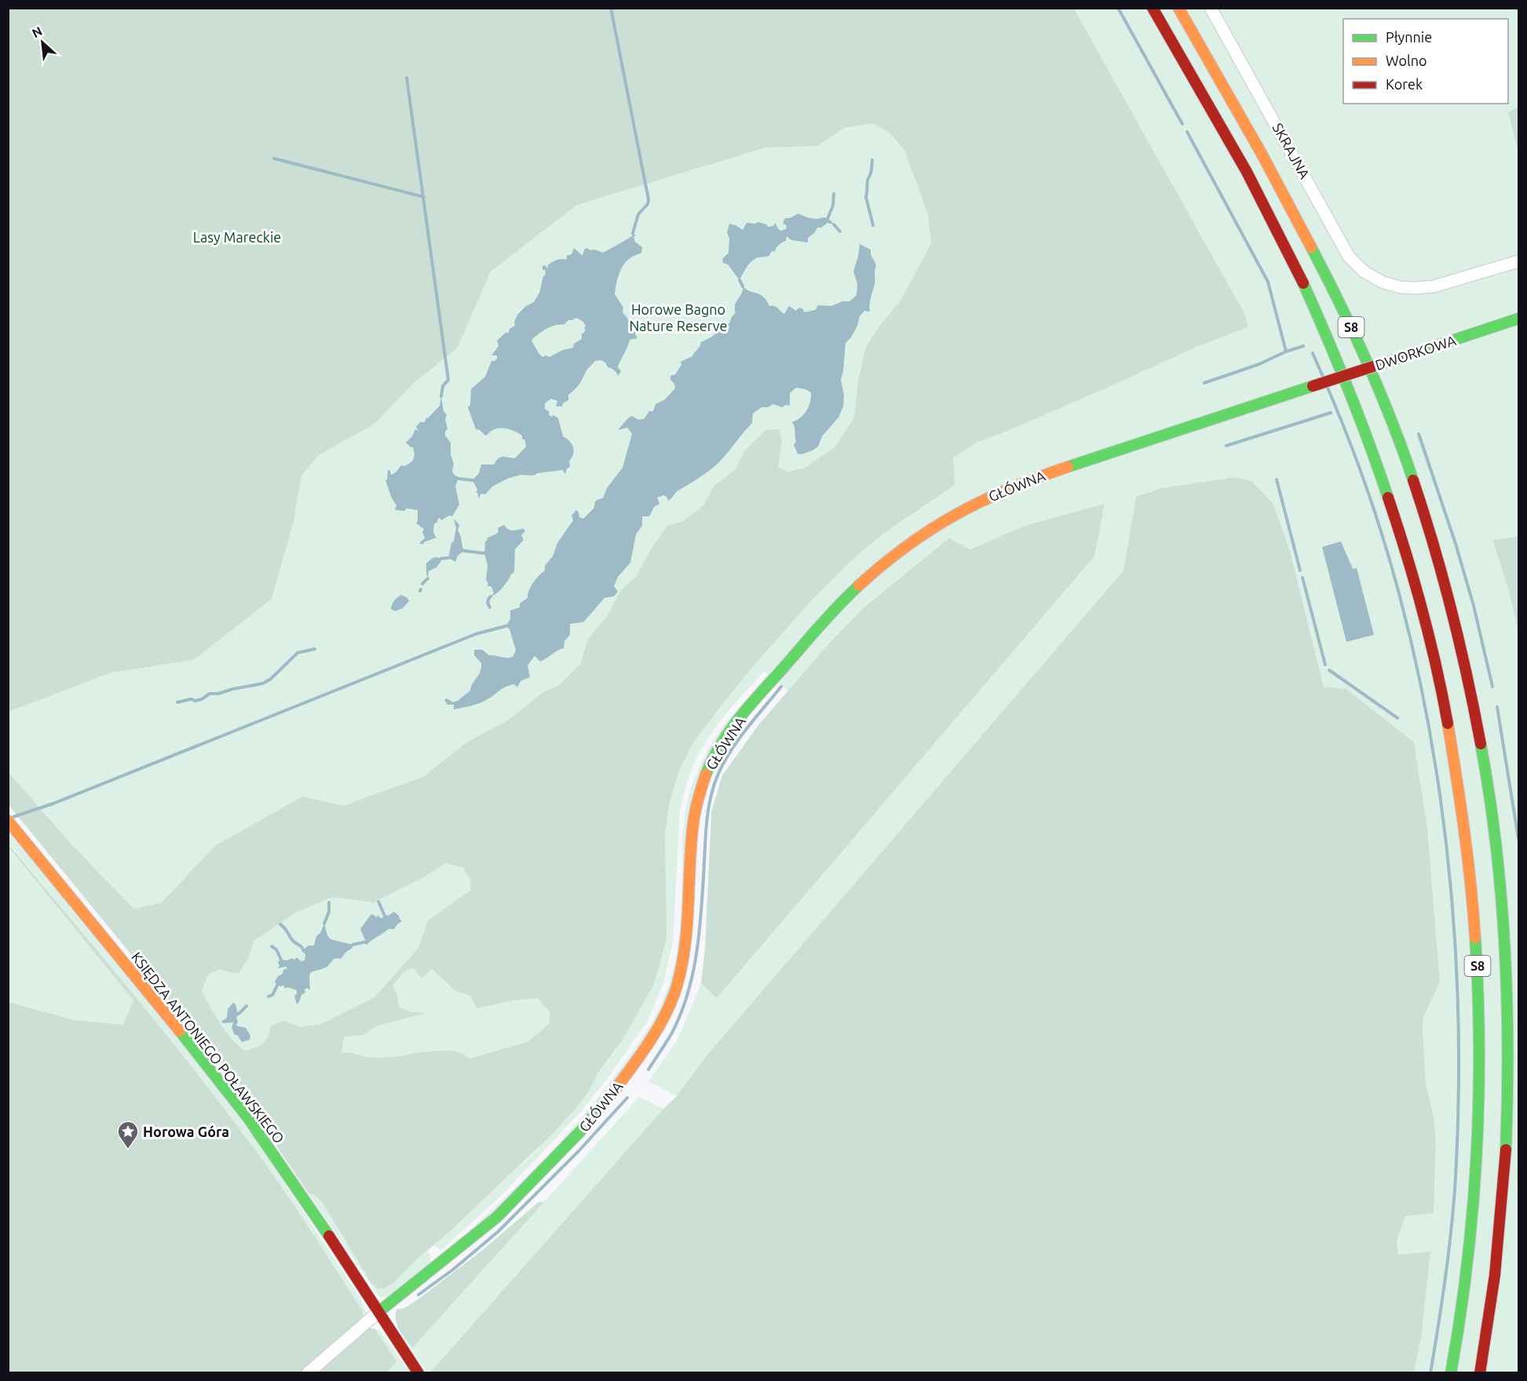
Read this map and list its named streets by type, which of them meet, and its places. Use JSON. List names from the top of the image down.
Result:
{
  "streets": {
    "main road": [
      "S8",
      "DWORKOWA",
      "GŁÓWNA",
      "KSIĘDZA ANTONIEGO POŁAWSKIEGO"
    ],
    "street": ["SKRAJNA"]
  },
  "crossings": [
    ["DWORKOWA", "GŁÓWNA"],
    ["GŁÓWNA", "KSIĘDZA ANTONIEGO POŁAWSKIEGO"]
  ],
  "parks": ["Lasy Mareckie", "Horowe Bagno Nature Reserve"],
  "places": {
    "place": ["Horowa Góra"]
  },
  "legend": ["Płynnie", "Wolno", "Korek"],
  "north": "top left"
}
